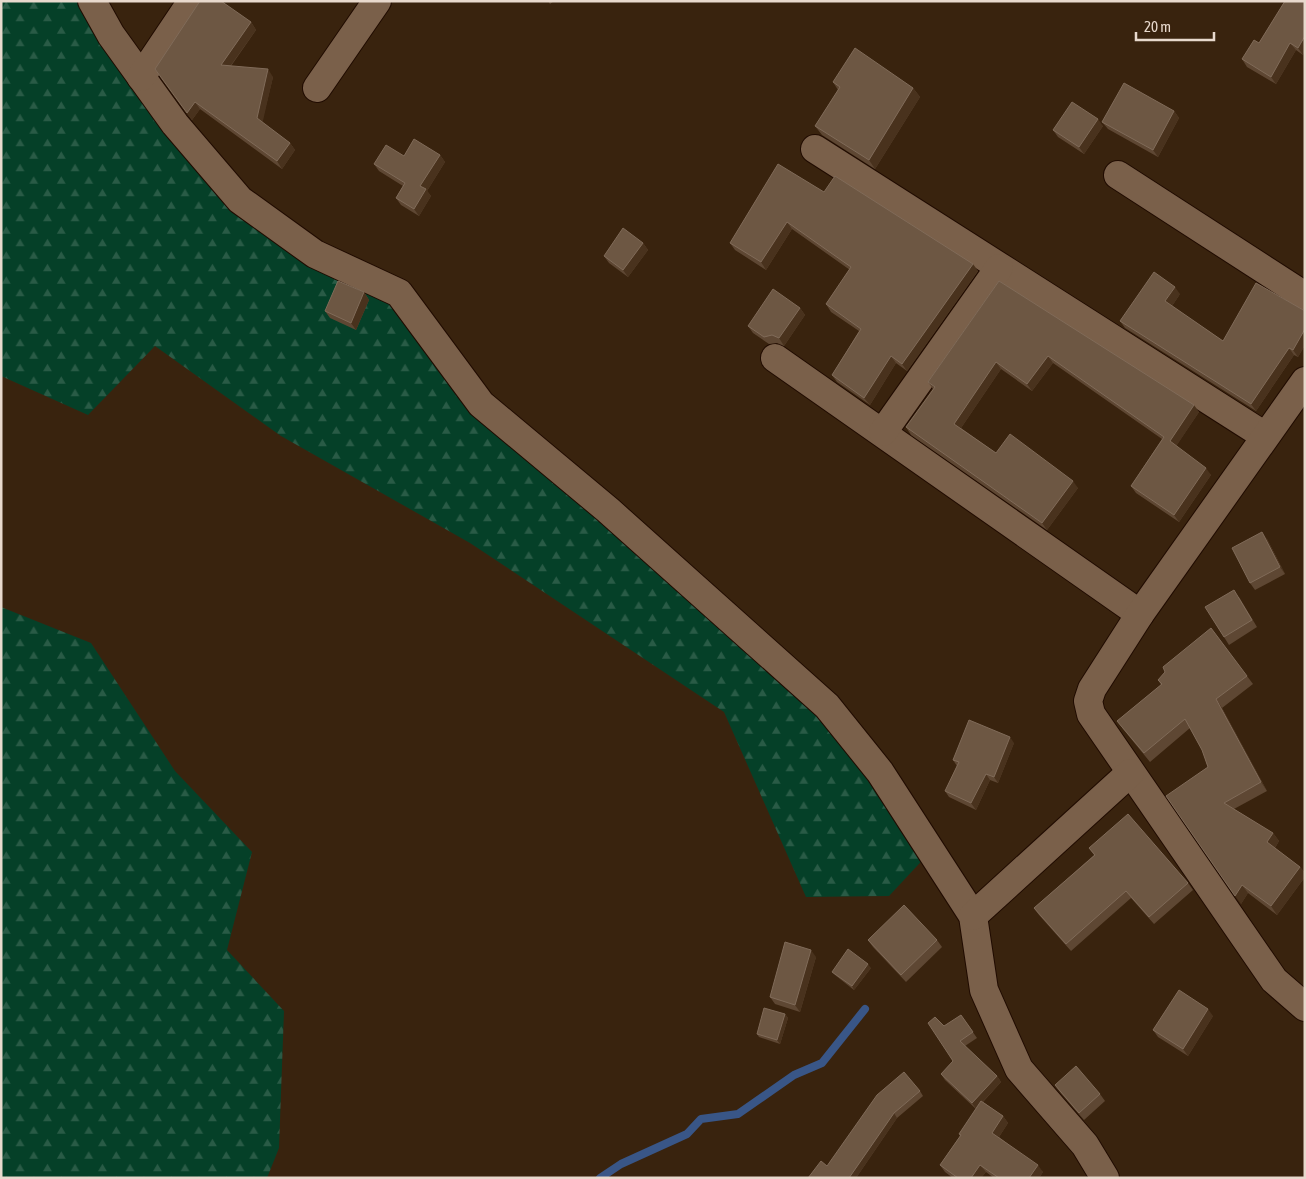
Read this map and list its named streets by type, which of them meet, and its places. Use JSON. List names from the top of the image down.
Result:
{
  "scale_bar": "20 m"
}
